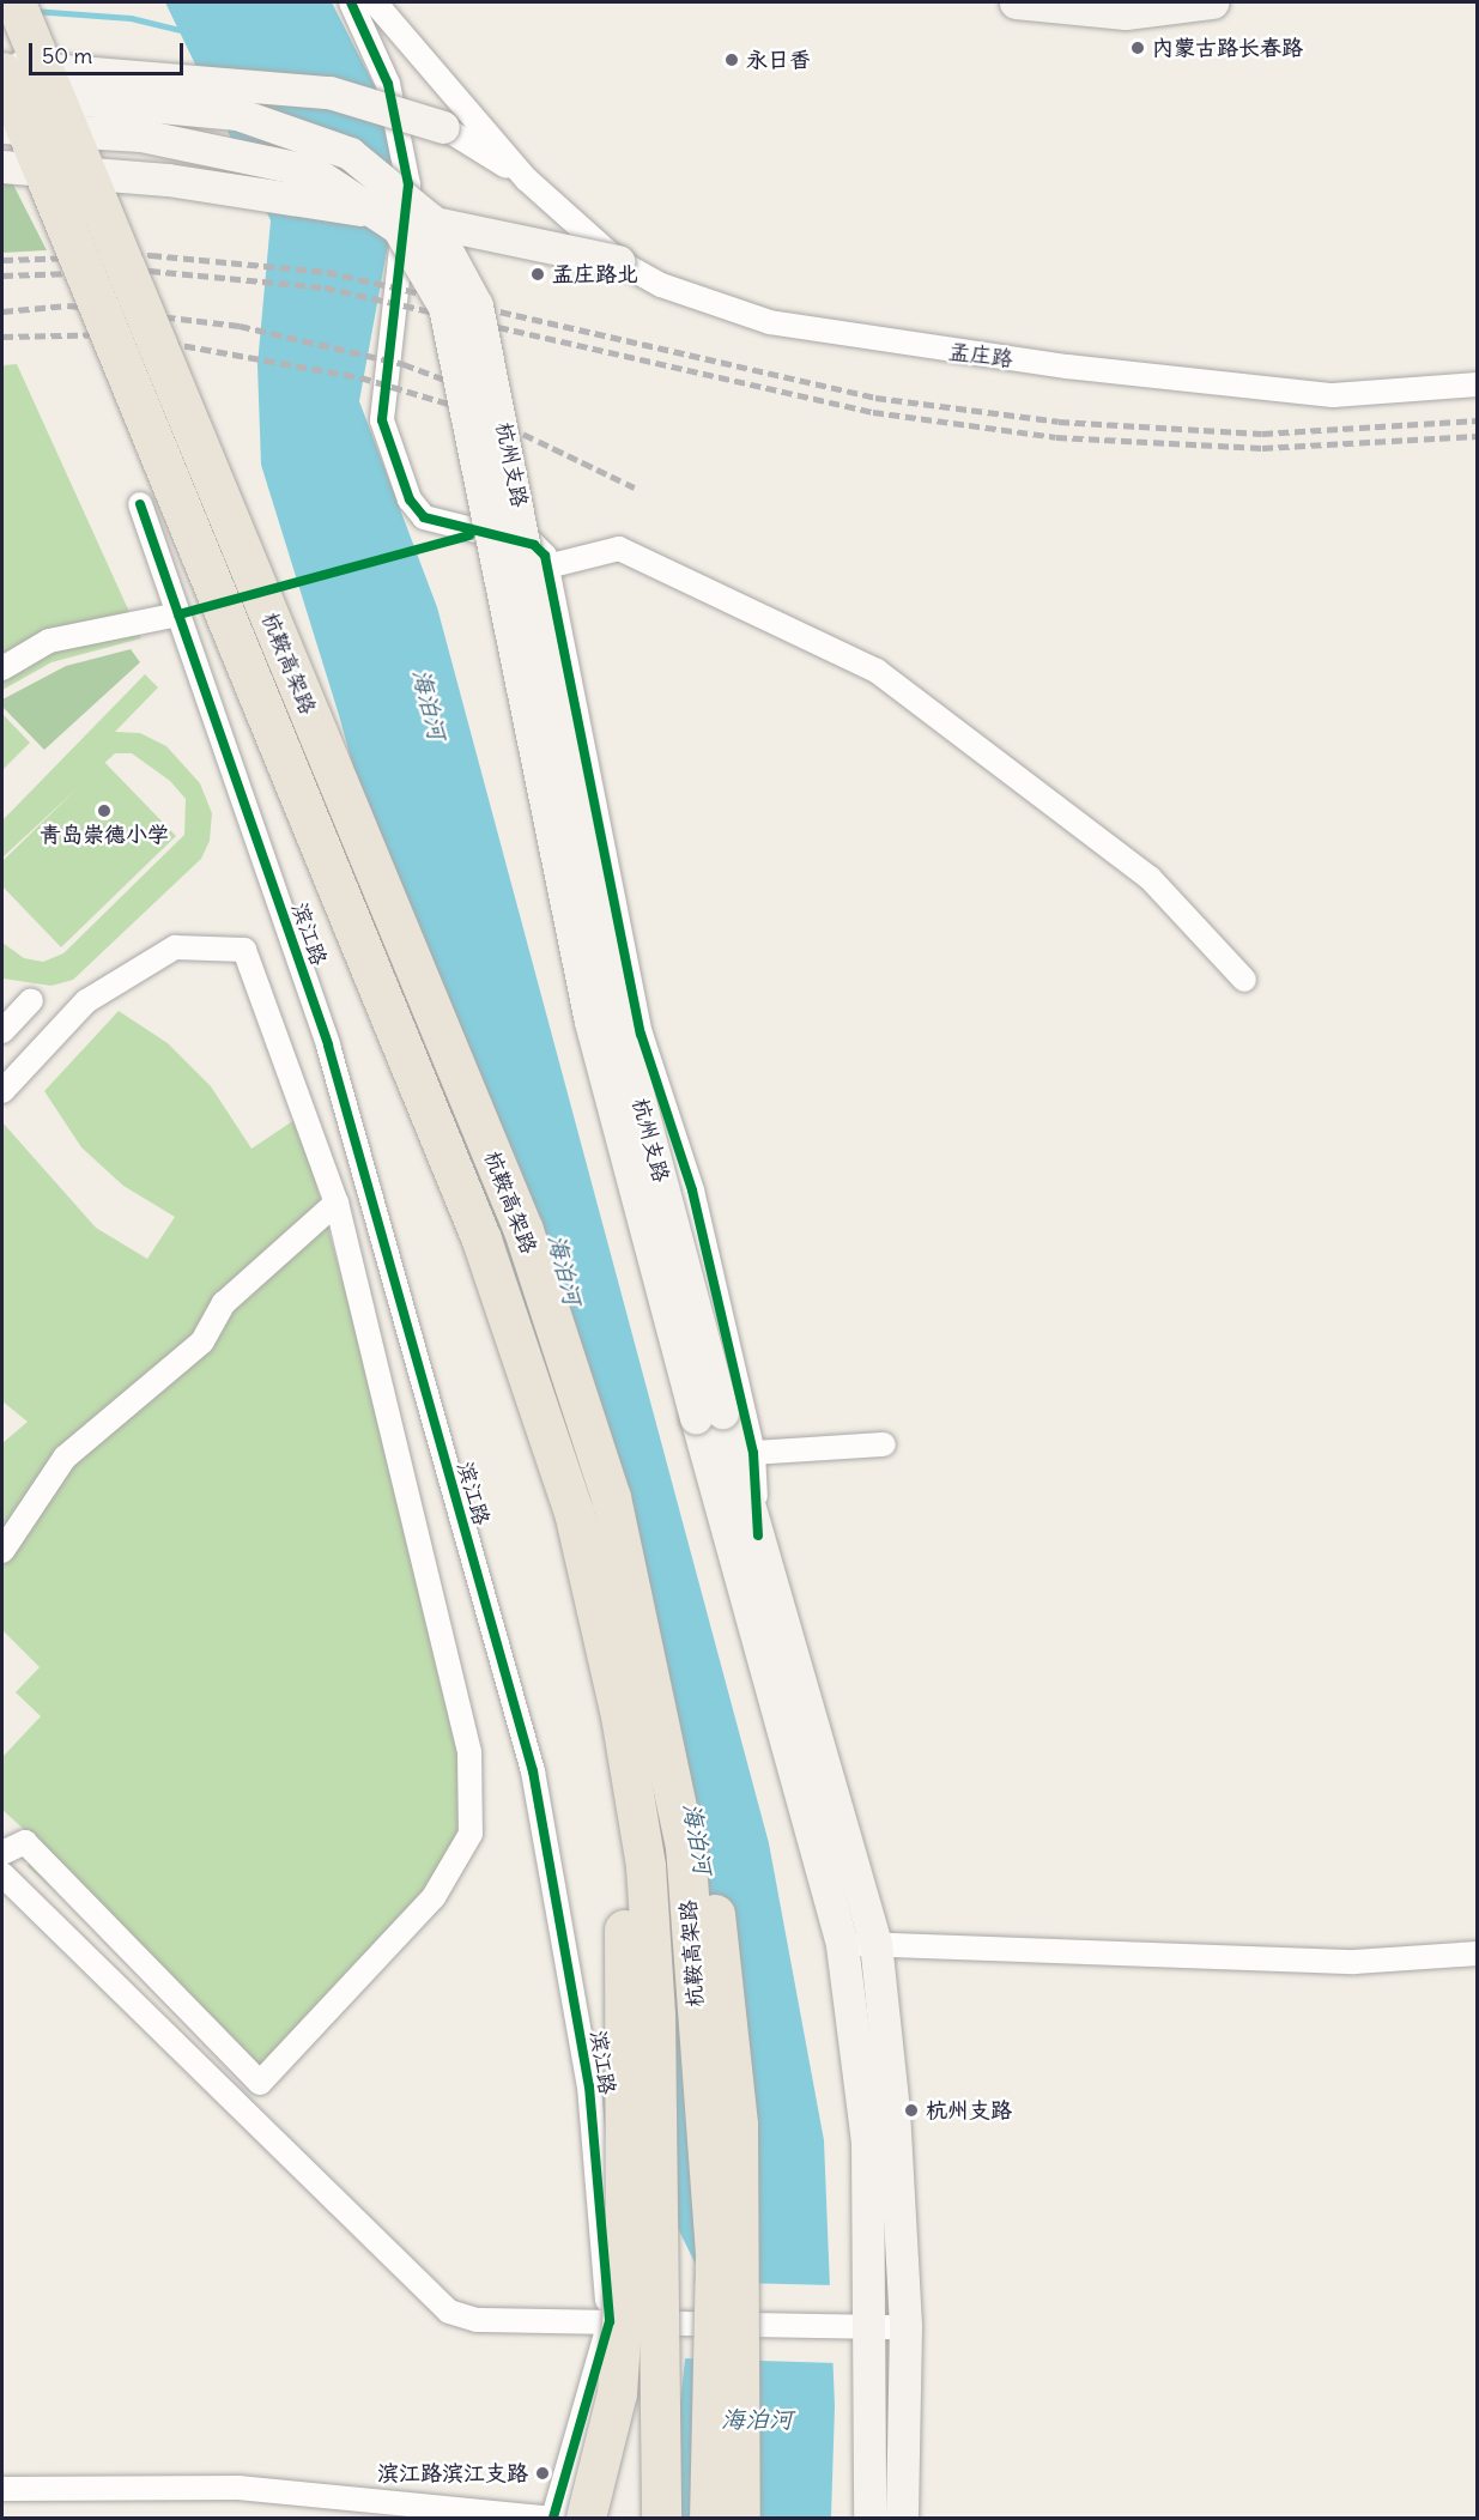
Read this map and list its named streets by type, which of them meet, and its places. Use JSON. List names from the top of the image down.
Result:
{
  "streets": {
    "highway": ["杭鞍高架路"],
    "main road": ["杭州支路"],
    "street": ["孟庄路", "滨江路"]
  },
  "water": ["海泊河"],
  "places": [
    "内蒙古路长春路",
    "永日香",
    "孟庄路北",
    "青岛崇德小学",
    "杭州支路",
    "滨江路滨江支路"
  ],
  "scale_bar": "50 m"
}
